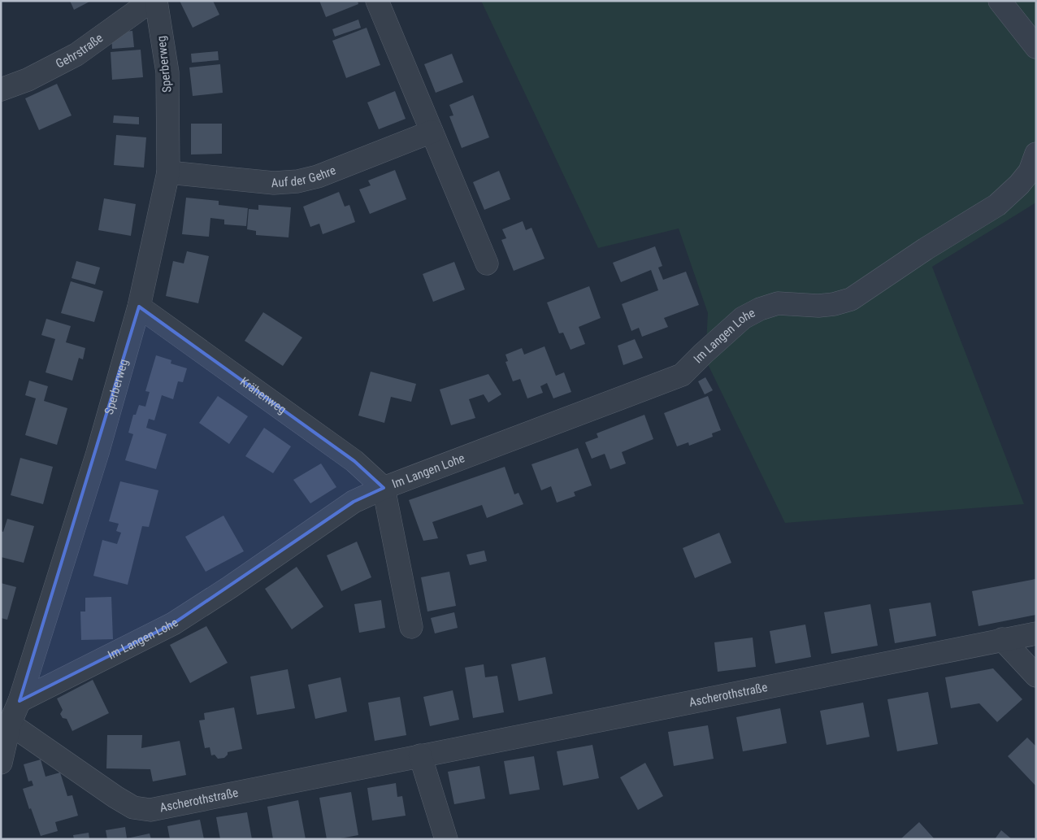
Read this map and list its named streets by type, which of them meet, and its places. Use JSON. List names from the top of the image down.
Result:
{
  "streets": {
    "street": [
      "Gehrstraße",
      "Sperberweg",
      "Auf der Gehre",
      "Im Langen Lohe",
      "Krähenweg",
      "Ascherothstraße"
    ]
  },
  "crossings": [
    ["Sperberweg", "Auf der Gehre"],
    ["Sperberweg", "Im Langen Lohe"],
    ["Sperberweg", "Krähenweg"],
    ["Sperberweg", "Ascherothstraße"],
    ["Im Langen Lohe", "Krähenweg"]
  ]
}
